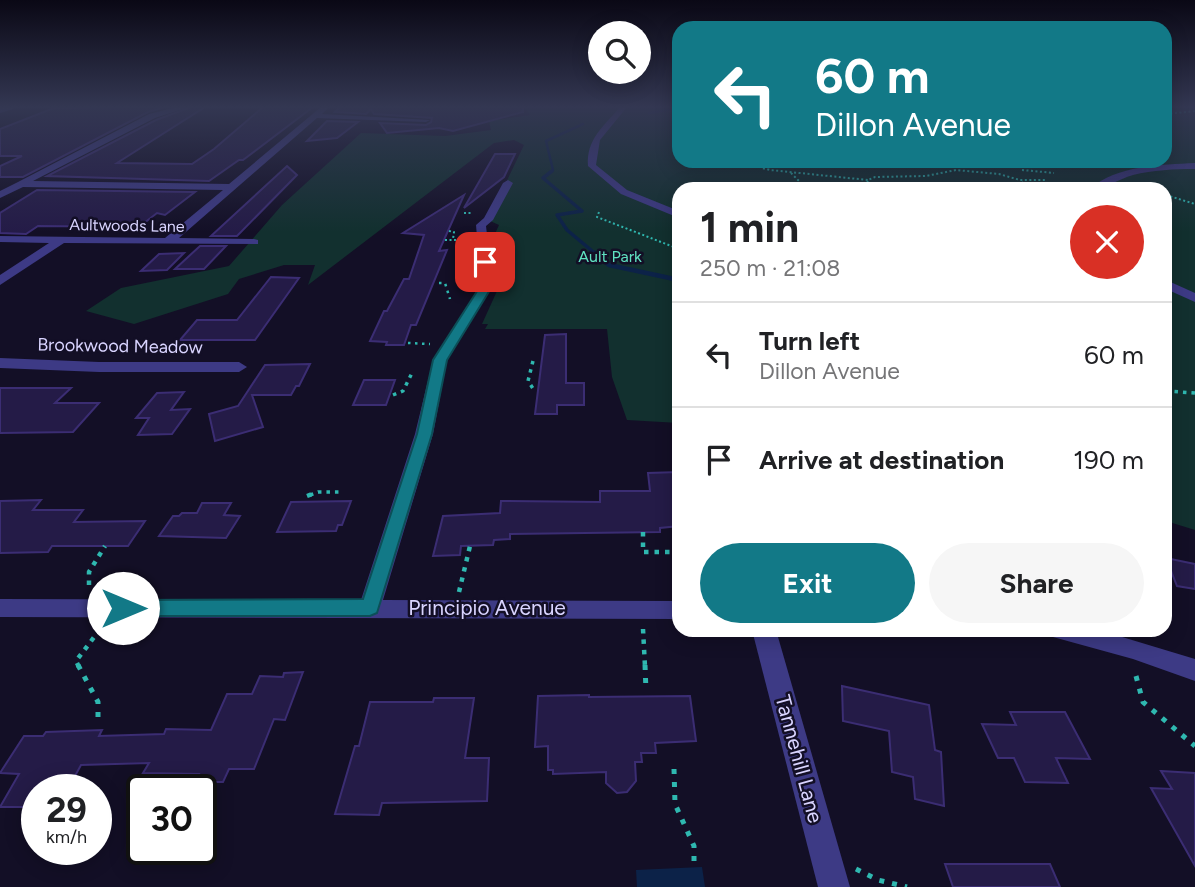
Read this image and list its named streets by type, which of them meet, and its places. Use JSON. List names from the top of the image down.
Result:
{
  "streets": {
    "street": [
      "Aultwoods Lane",
      "Brookwood Meadow",
      "Principio Avenue",
      "Tannehill Lane"
    ]
  },
  "parks": ["Ault Park"],
  "page": {
    "turn": ["60 m", "Dillon Avenue"],
    "heading": ["1 min", "250 m · 21:08"],
    "list": [
      {
        "name": "Turn left",
        "note": "Dillon Avenue",
        "value": "60 m"
      },
      {
        "name": "Arrive at destination",
        "value": "190 m"
      }
    ],
    "buttons": ["Exit", "Share"],
    "speed": "29 km/h",
    "limit": "30"
  }
}
